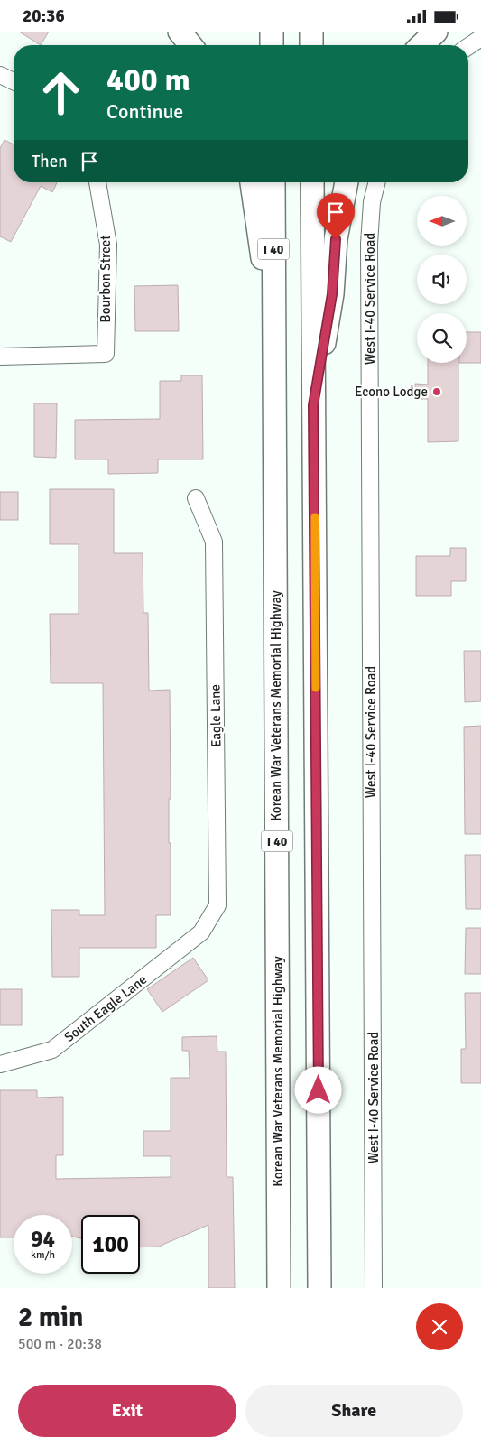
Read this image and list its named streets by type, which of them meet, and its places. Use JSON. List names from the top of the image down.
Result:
{
  "streets": {
    "highway": ["I 40", "Korean War Veterans Memorial Highway"],
    "street": [
      "Bourbon Street",
      "West I-40 Service Road",
      "Eagle Lane",
      "South Eagle Lane"
    ]
  },
  "crossings": [
    ["Eagle Lane", "South Eagle Lane"]
  ],
  "places": ["Econo Lodge"],
  "north": "left",
  "page": {
    "status": "20:36",
    "turn": ["400 m", "Continue"],
    "then": "Then",
    "speed": "94 km/h",
    "limit": "100",
    "heading": ["2 min", "500 m · 20:38"],
    "buttons": ["Exit", "Share"]
  }
}
